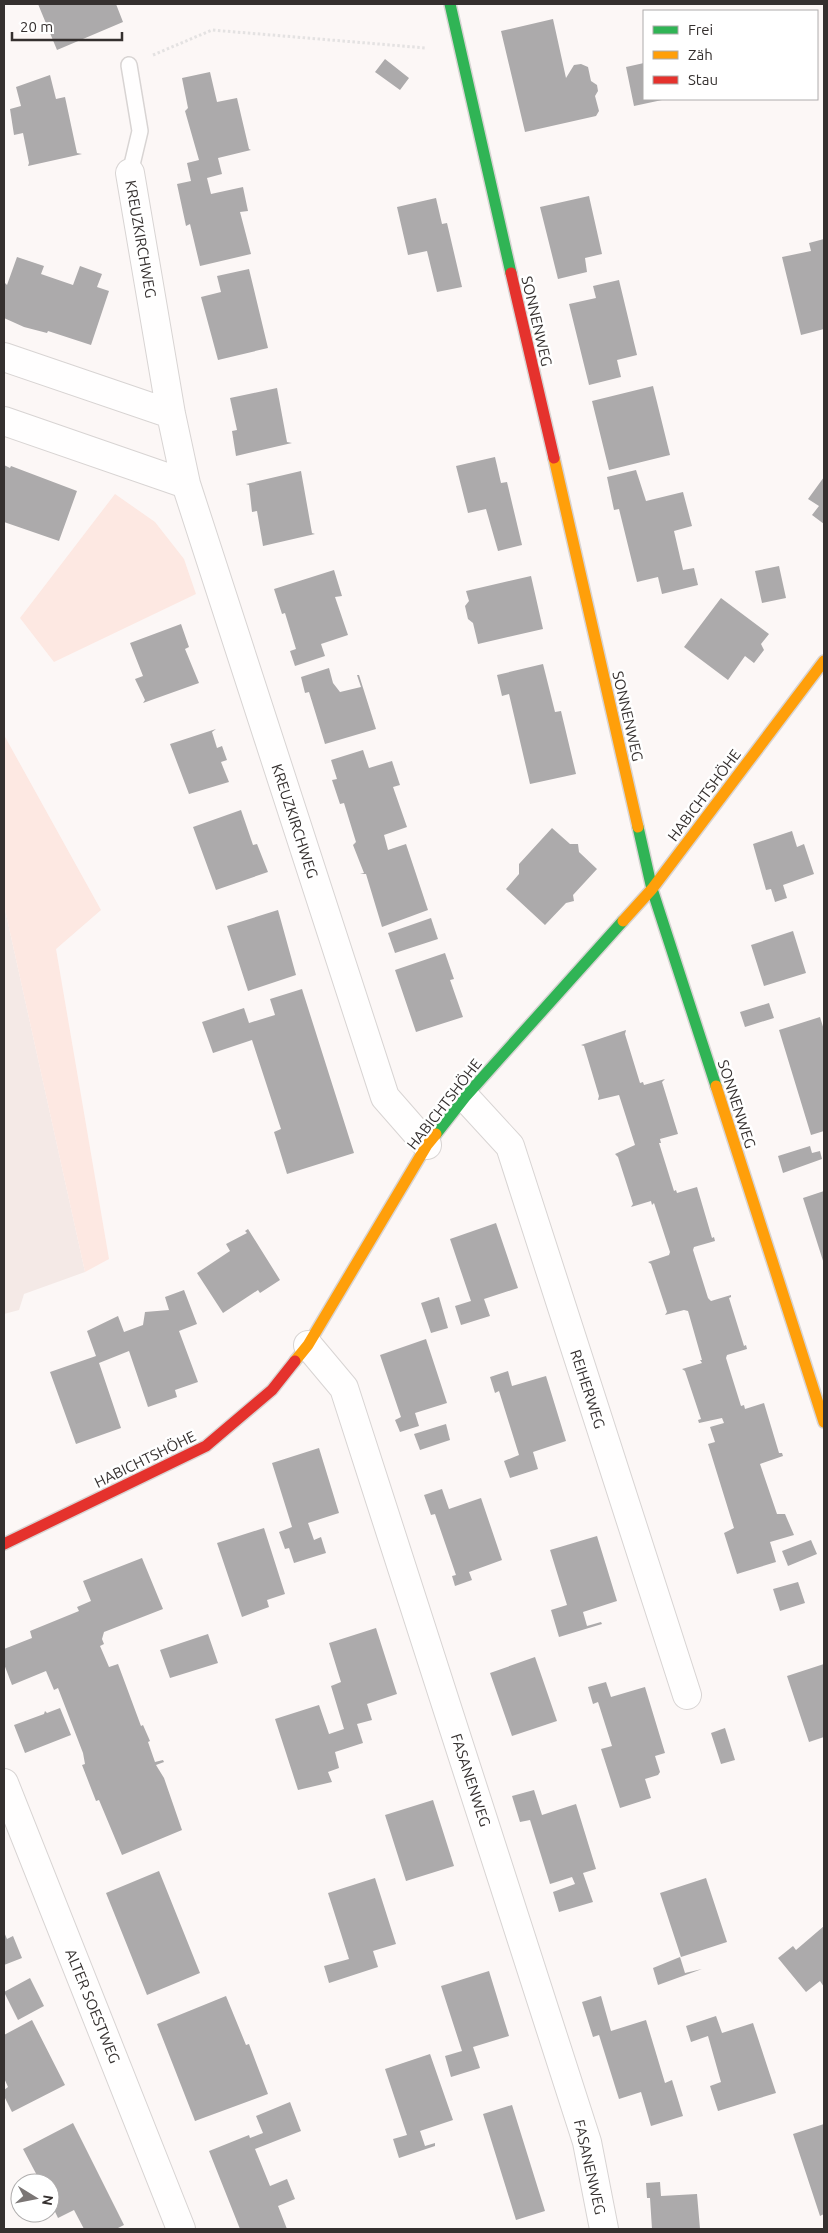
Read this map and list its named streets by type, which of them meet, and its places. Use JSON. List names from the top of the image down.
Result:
{
  "streets": {
    "street": [
      "KREUZKIRCHWEG",
      "SONNENWEG",
      "HABICHTSHÖHE",
      "REIHERWEG",
      "FASANENWEG",
      "ALTER SOESTWEG"
    ]
  },
  "crossings": [
    ["KREUZKIRCHWEG", "HABICHTSHÖHE"],
    ["SONNENWEG", "HABICHTSHÖHE"],
    ["HABICHTSHÖHE", "REIHERWEG"],
    ["HABICHTSHÖHE", "FASANENWEG"]
  ],
  "legend": ["Frei", "Zäh", "Stau"],
  "scale_bar": "20 m",
  "north": "right"
}
